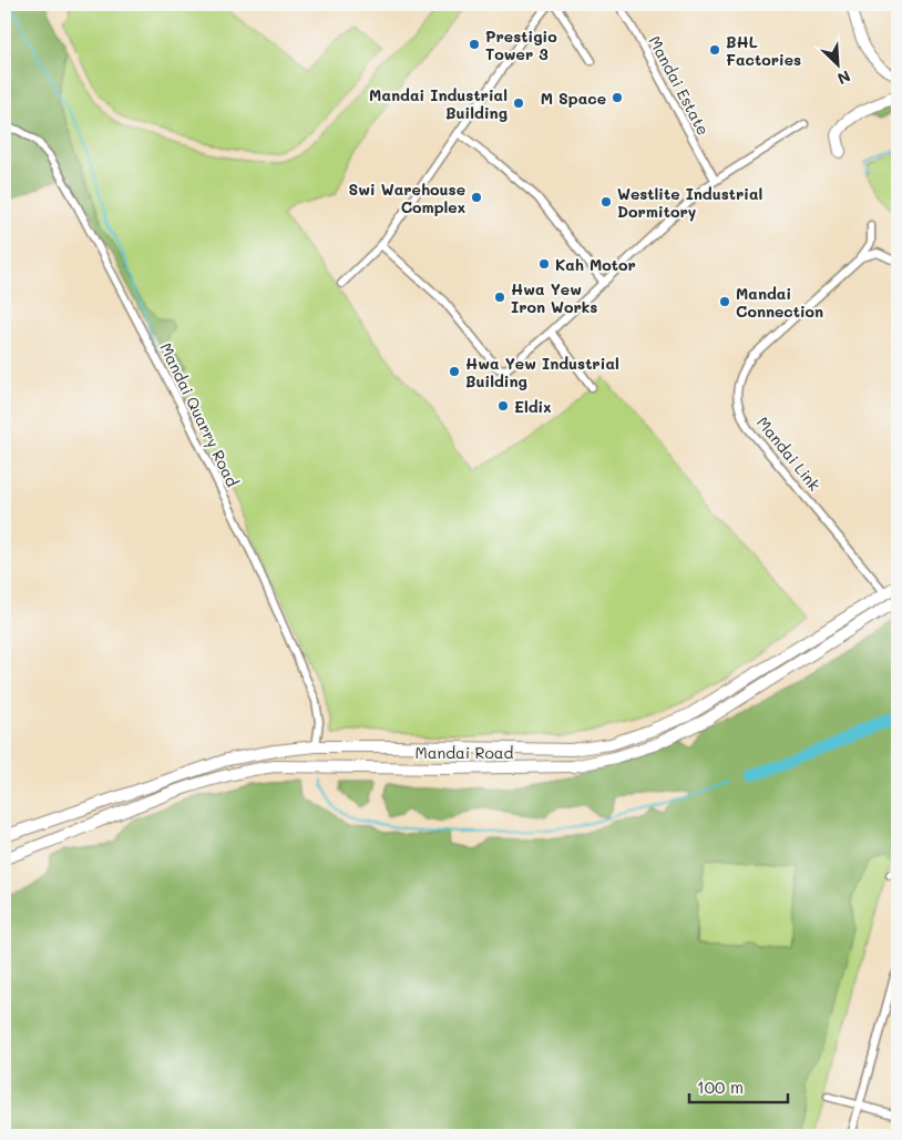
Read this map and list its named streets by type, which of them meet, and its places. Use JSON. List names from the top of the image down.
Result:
{
  "streets": {
    "main road": ["Mandai Road"],
    "street": ["Mandai Estate", "Mandai Quarry Road", "Mandai Link"]
  },
  "crossings": [
    ["Mandai Quarry Road", "Mandai Road"],
    ["Mandai Link", "Mandai Road"]
  ],
  "places": [
    "Prestigio Tower 3",
    "BHL Factories",
    "M Space",
    "Mandai Industrial Building",
    "Swi Warehouse Complex",
    "Westlite Industrial Dormitory",
    "Kah Motor",
    "Hwa Yew Iron Works",
    "Mandai Connection",
    "Hwa Yew Industrial Building",
    "Eldix"
  ],
  "scale_bar": "100 m",
  "north": "bottom right"
}
